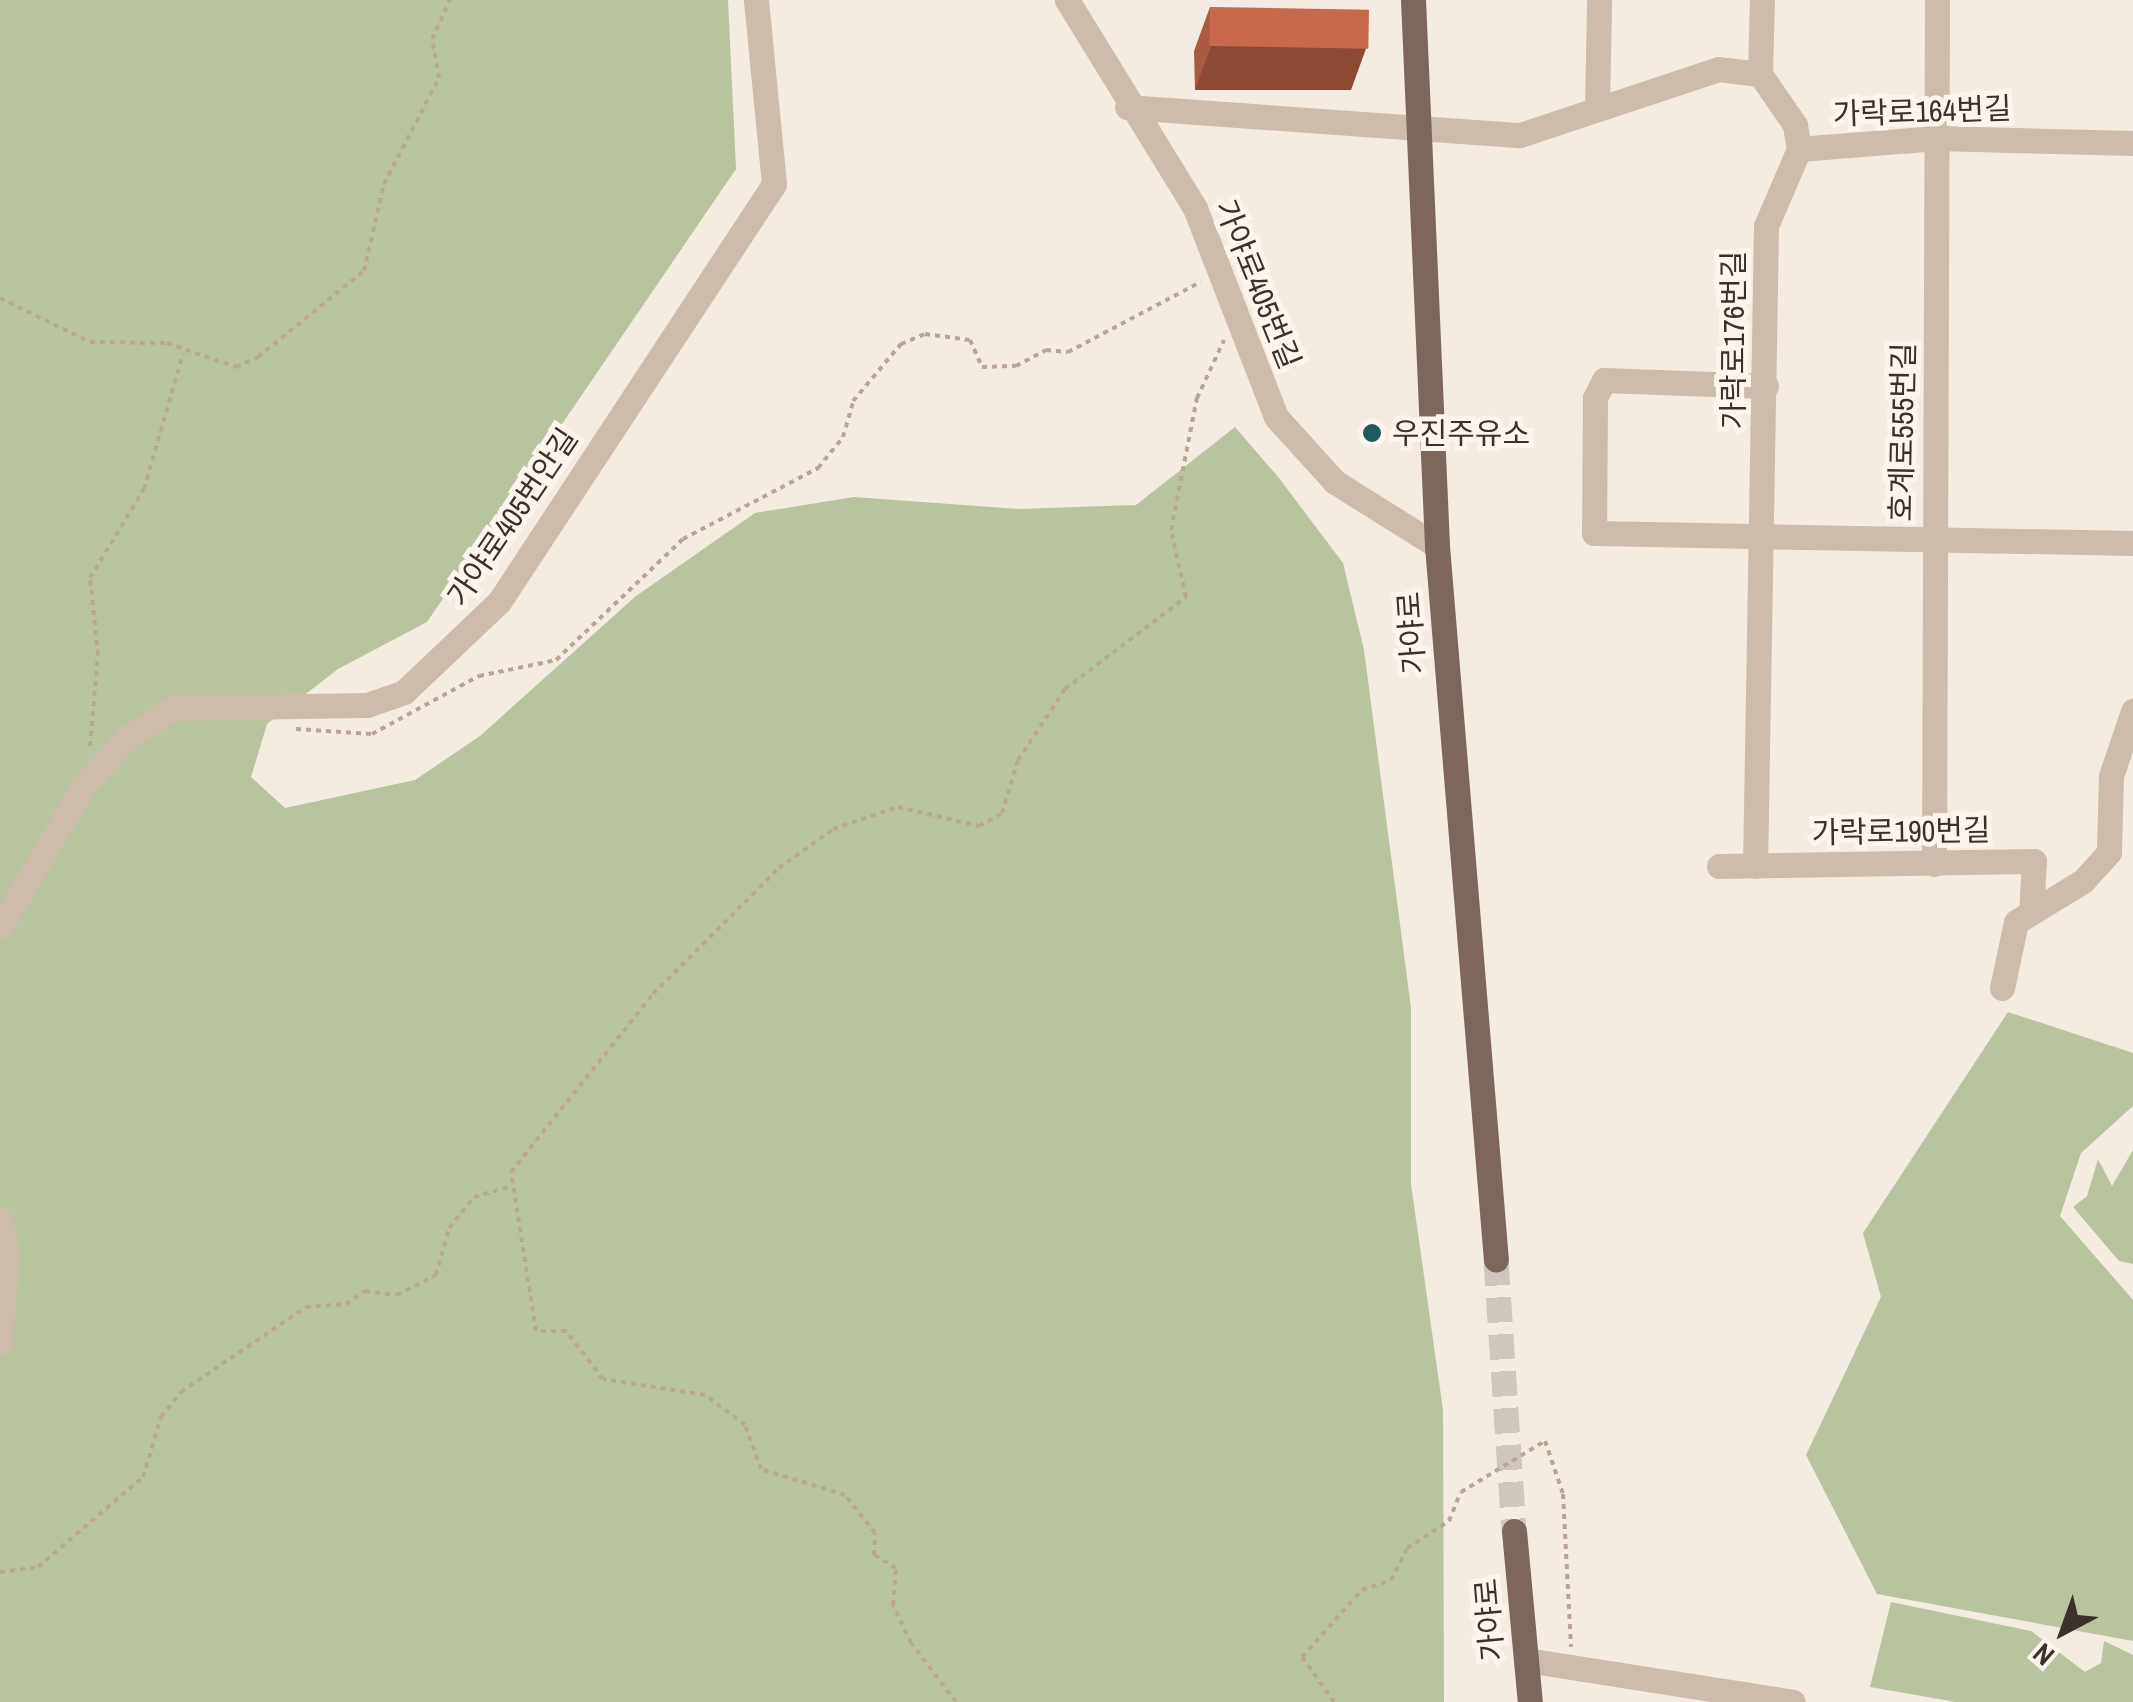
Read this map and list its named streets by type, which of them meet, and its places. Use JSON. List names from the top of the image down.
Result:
{
  "streets": {
    "main road": ["가야로"],
    "street": [
      "가락로164번길",
      "가야로405번길",
      "가락로176번길",
      "호계로555번길",
      "가야로405번안길",
      "가락로190번길"
    ]
  },
  "crossings": [
    ["가락로164번길", "가락로176번길"],
    ["가락로164번길", "호계로555번길"],
    ["가야로405번길", "가야로"],
    ["가락로176번길", "가락로190번길"],
    ["호계로555번길", "가락로190번길"]
  ],
  "places": ["우진주유소"],
  "north": "bottom left"
}
